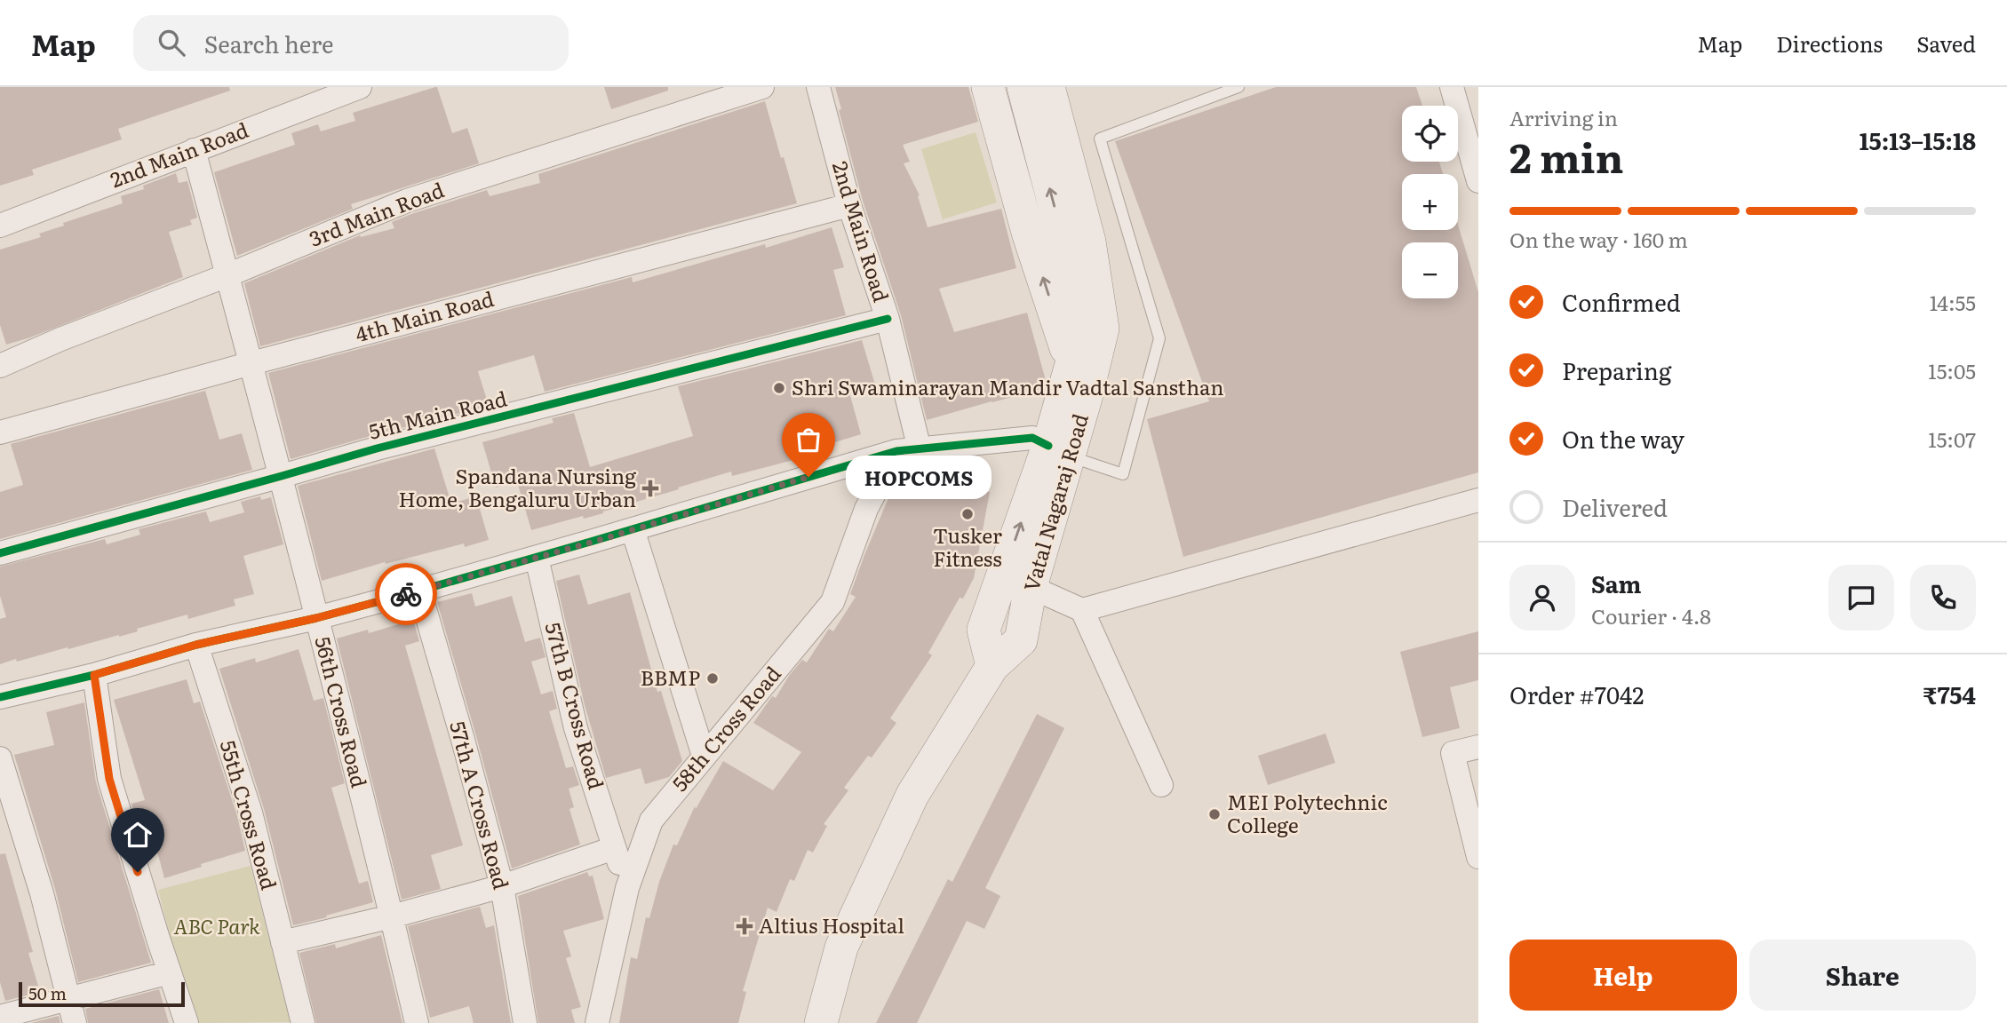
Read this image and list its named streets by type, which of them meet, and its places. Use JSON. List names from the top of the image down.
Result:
{
  "streets": {
    "main road": ["Vatal Nagaraj Road"],
    "street": [
      "2nd Main Road",
      "3rd Main Road",
      "4th Main Road",
      "5th Main Road",
      "57th B Cross Road",
      "56th Cross Road",
      "58th Cross Road",
      "57th A Cross Road",
      "55th Cross Road"
    ]
  },
  "crossings": [
    ["2nd Main Road", "4th Main Road"],
    ["2nd Main Road", "5th Main Road"],
    ["2nd Main Road", "56th Cross Road"],
    ["3rd Main Road", "56th Cross Road"],
    ["4th Main Road", "56th Cross Road"],
    ["5th Main Road", "56th Cross Road"],
    ["57th B Cross Road", "58th Cross Road"]
  ],
  "parks": ["ABC Park"],
  "places": {
    "other": [
      "Shri Swaminarayan Mandir Vadtal Sansthan",
      "HOPCOMS",
      "Tusker Fitness",
      "BBMP",
      "MEI Polytechnic College"
    ],
    "health": ["Spandana Nursing Home, Bengaluru Urban", "Altius Hospital"]
  },
  "scale_bar": "50 m",
  "page": {
    "header": "Map",
    "search": "Search here",
    "nav": ["Map", "Directions", "Saved"],
    "heading": ["2 min", "Arriving in", "15:13–15:18"],
    "panel": [
      "Sam",
      "Courier · 4.8",
      "Order #7042",
      "₹754"
    ],
    "map_buttons": ["+", "−"],
    "bar": "On the way · 160 m",
    "list": [
      ["Confirmed", "14:55"],
      ["Preparing", "15:05"],
      ["On the way", "15:07"],
      "Delivered"
    ],
    "bubble": "HOPCOMS",
    "buttons": ["Help", "Share"],
    "scale": "50 m"
  }
}
